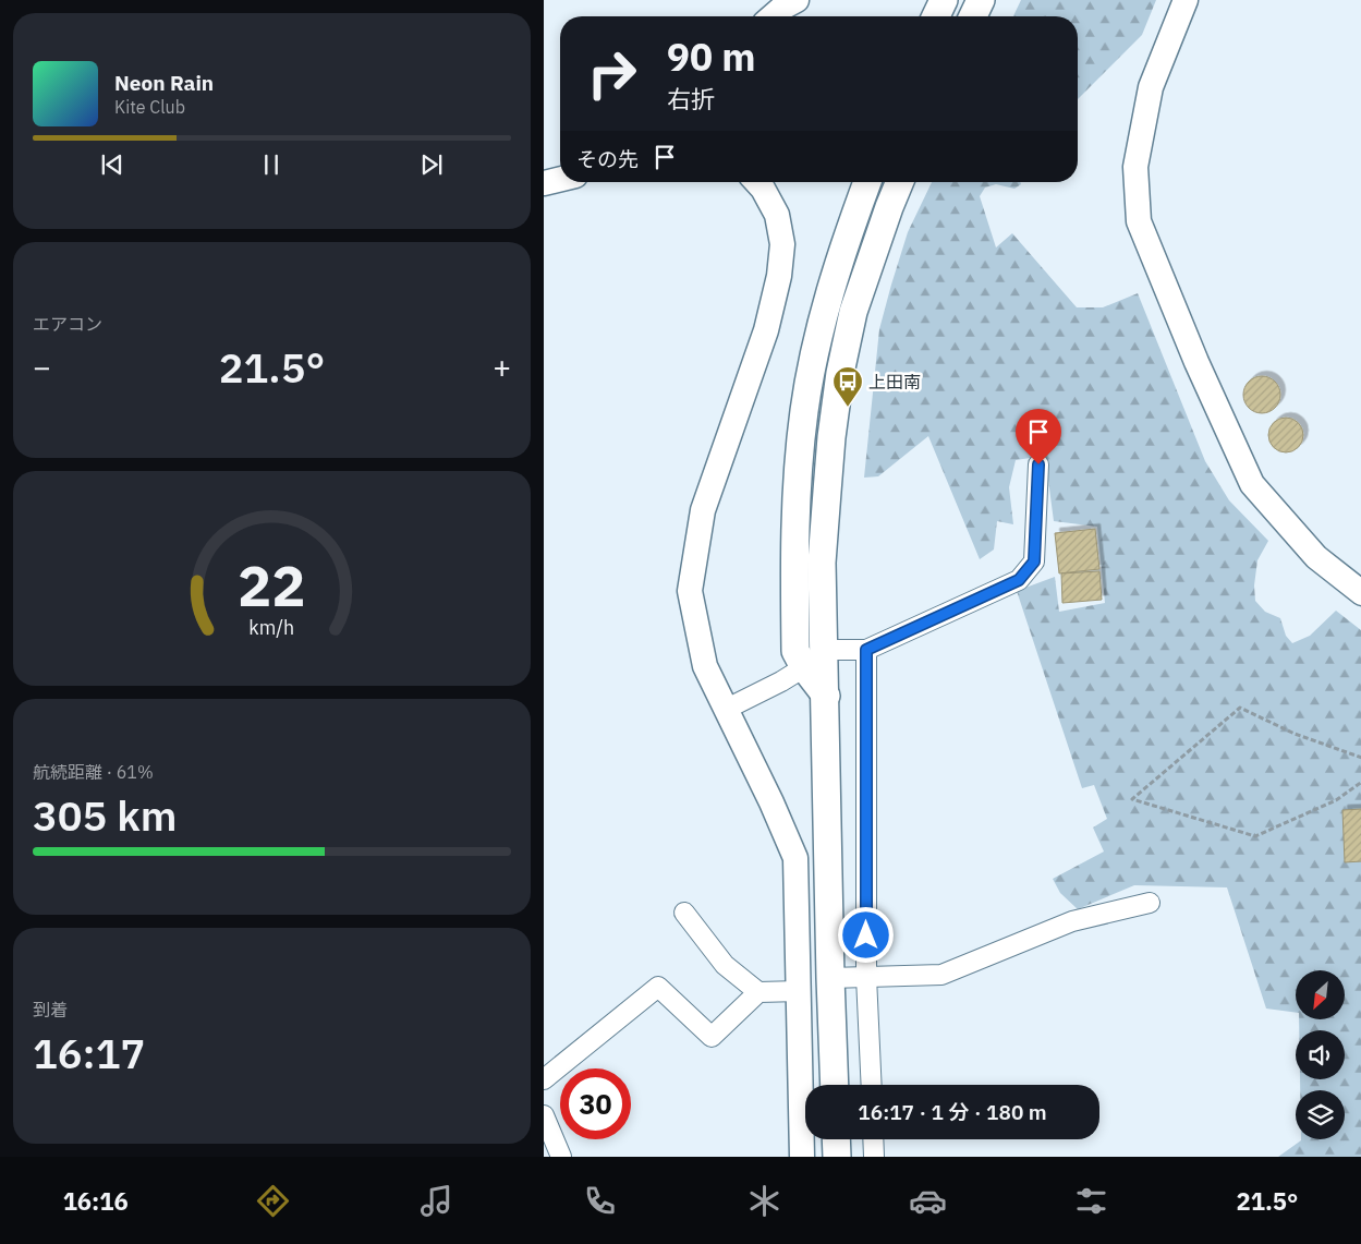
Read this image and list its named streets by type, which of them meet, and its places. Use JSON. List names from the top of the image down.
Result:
{
  "places": {
    "bus stop": ["上田南"]
  },
  "north": "bottom left",
  "page": {
    "turn": ["90 m", "右折"],
    "song": ["Neon Rain", "Kite Club"],
    "then": "その先",
    "tile": [
      "エアコン",
      ["航続距離 · 61%", "305 km"],
      ["到着", "16:17"]
    ],
    "heat": ["−", "21.5°", "+"],
    "limit": "30",
    "trip": "16:17 · 1 分 · 180 m",
    "tabs": ["16:16", "21.5°"],
    "gauge": ["22", "km/h"]
  }
}
